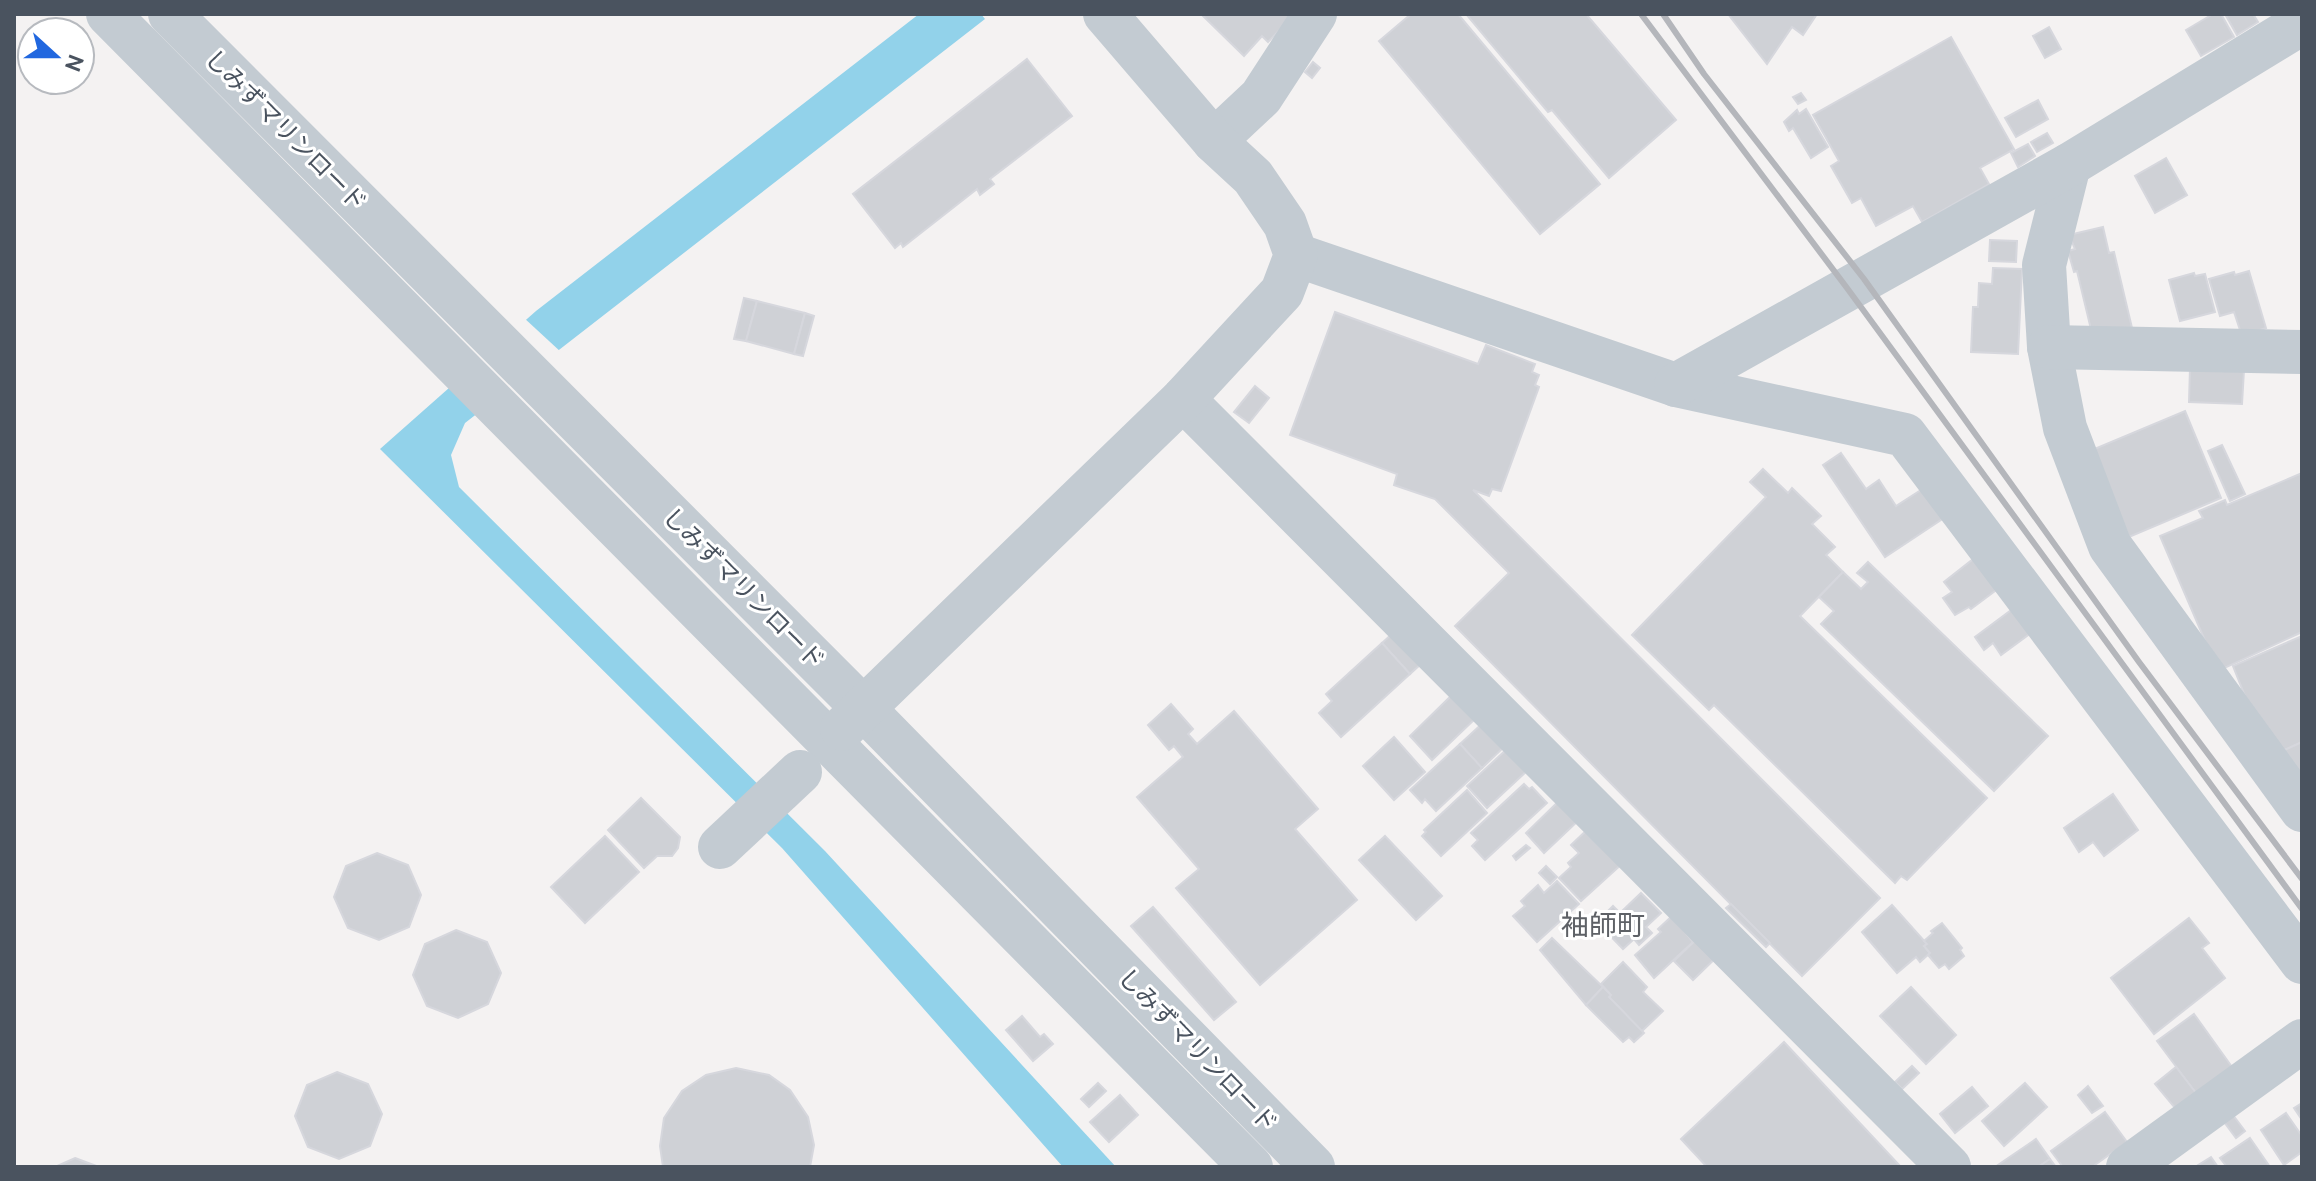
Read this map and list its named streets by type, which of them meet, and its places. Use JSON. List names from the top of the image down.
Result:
{
  "streets": {
    "street": ["しみずマリンロード"]
  },
  "districts": ["袖師町"],
  "north": "right"
}
